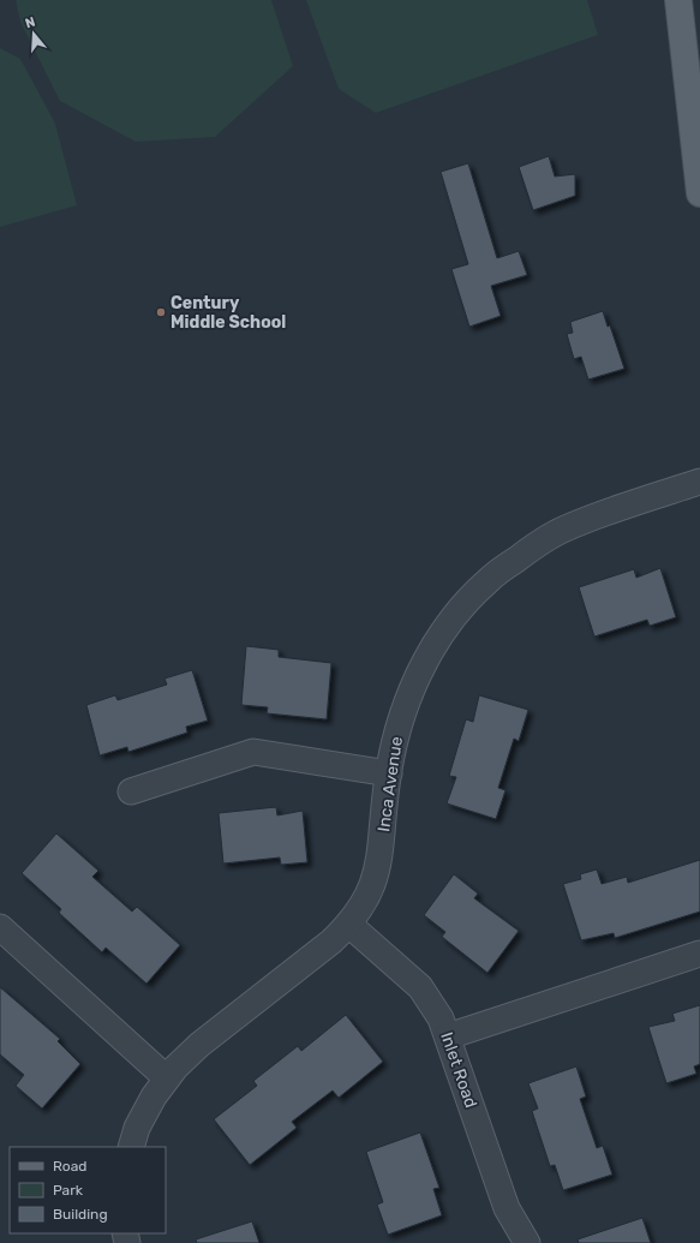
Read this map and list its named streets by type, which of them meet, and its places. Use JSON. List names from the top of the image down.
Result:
{
  "streets": {
    "street": ["Inca Avenue", "Inlet Road"]
  },
  "crossings": [
    ["Inca Avenue", "Inlet Road"]
  ],
  "places": ["Century Middle School"],
  "legend": ["Road", "Park", "Building"],
  "north": "top"
}
